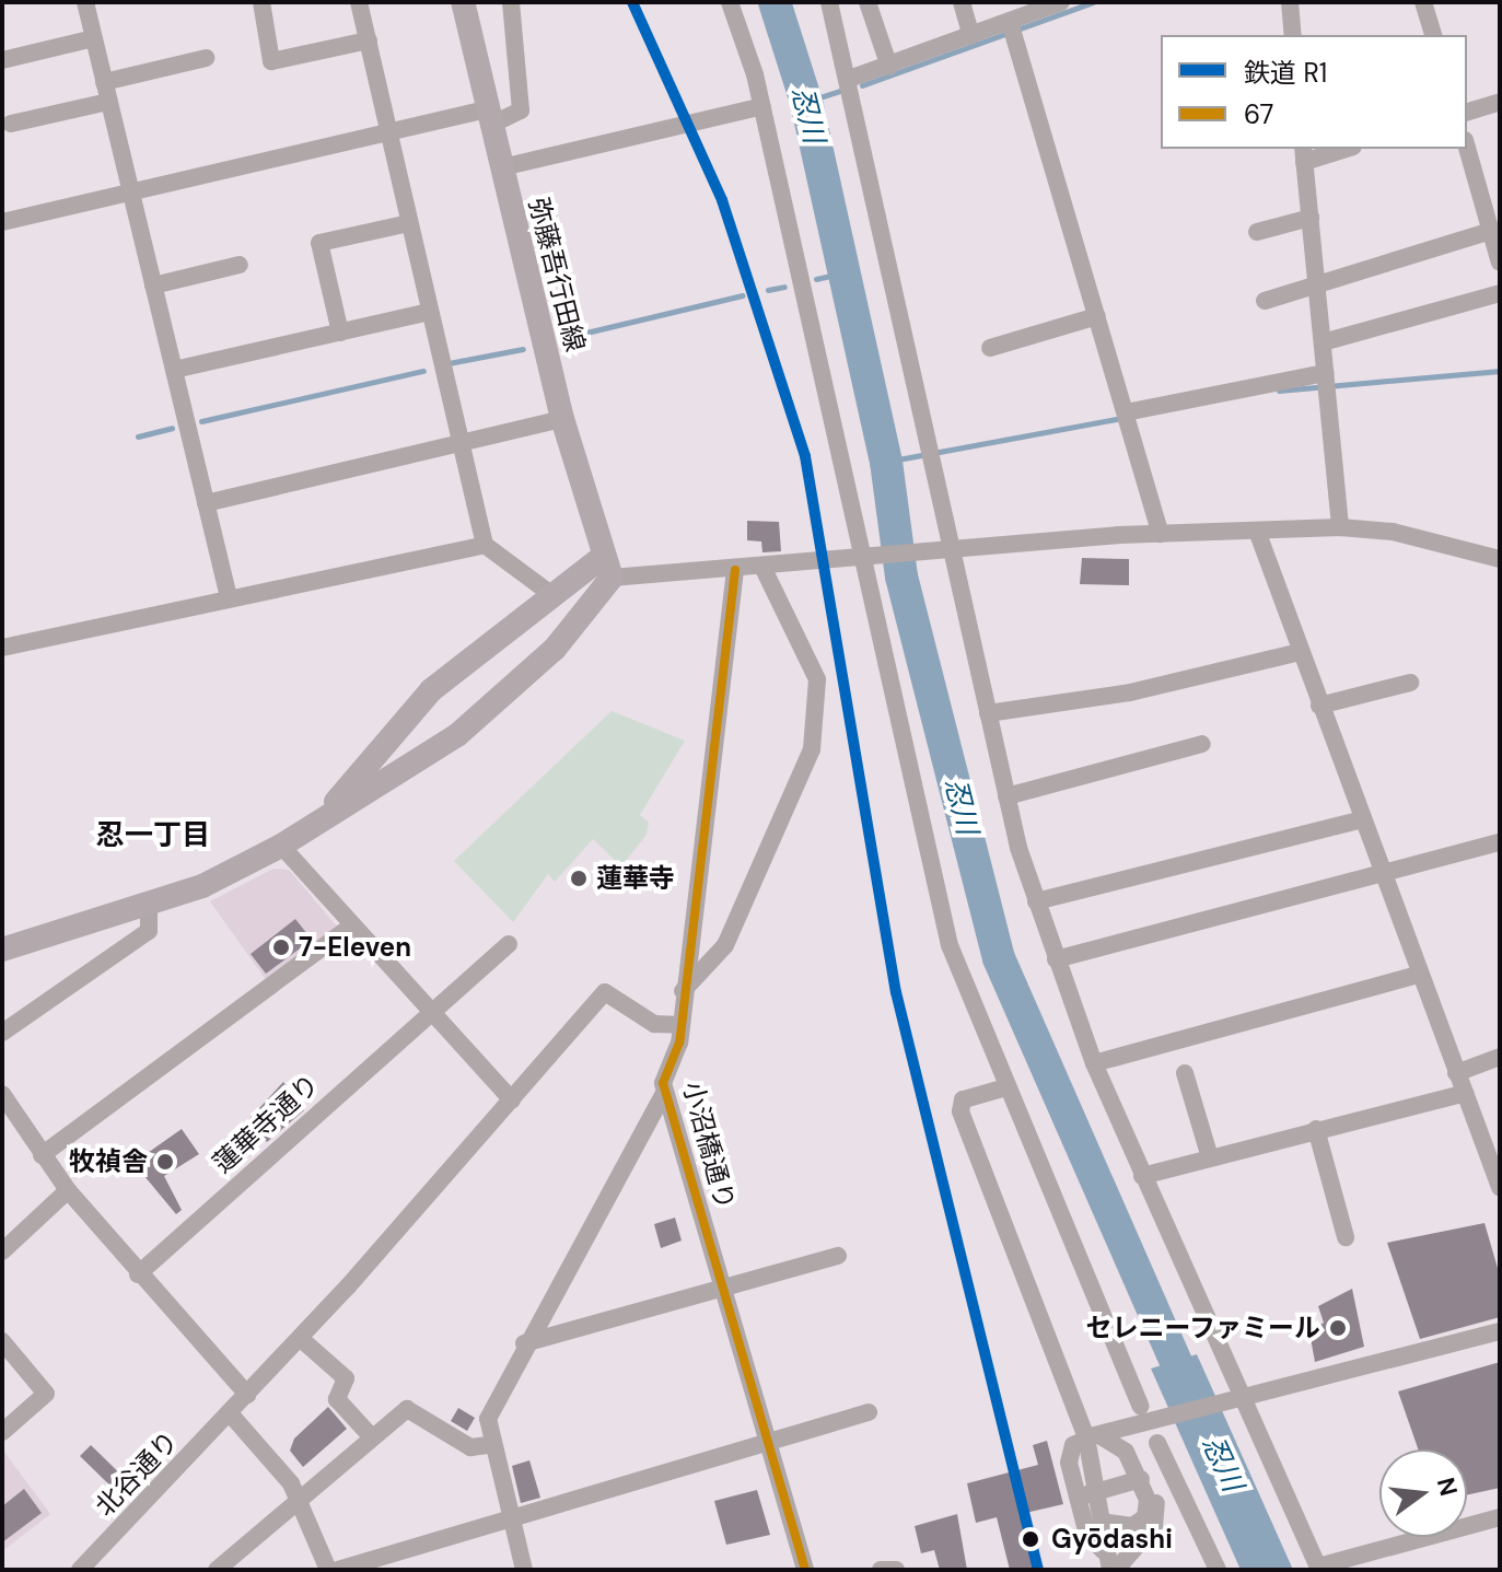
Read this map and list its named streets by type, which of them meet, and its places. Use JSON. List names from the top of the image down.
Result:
{
  "streets": {
    "main road": ["弥藤吾行田線"],
    "street": ["蓮華寺通り", "小沼橋通り", "北谷通り"]
  },
  "crossings": [
    ["小沼橋通り", "北谷通り"]
  ],
  "districts": ["忍一丁目"],
  "water": ["忍川"],
  "places": [
    "蓮華寺",
    "7-Eleven",
    "牧禎舎",
    "セレニーファミール",
    "Gyōdashi"
  ],
  "lines": ["rail line R1", "transit line 67"],
  "legend": ["鉄道 R1", "67"],
  "north": "right"
}
